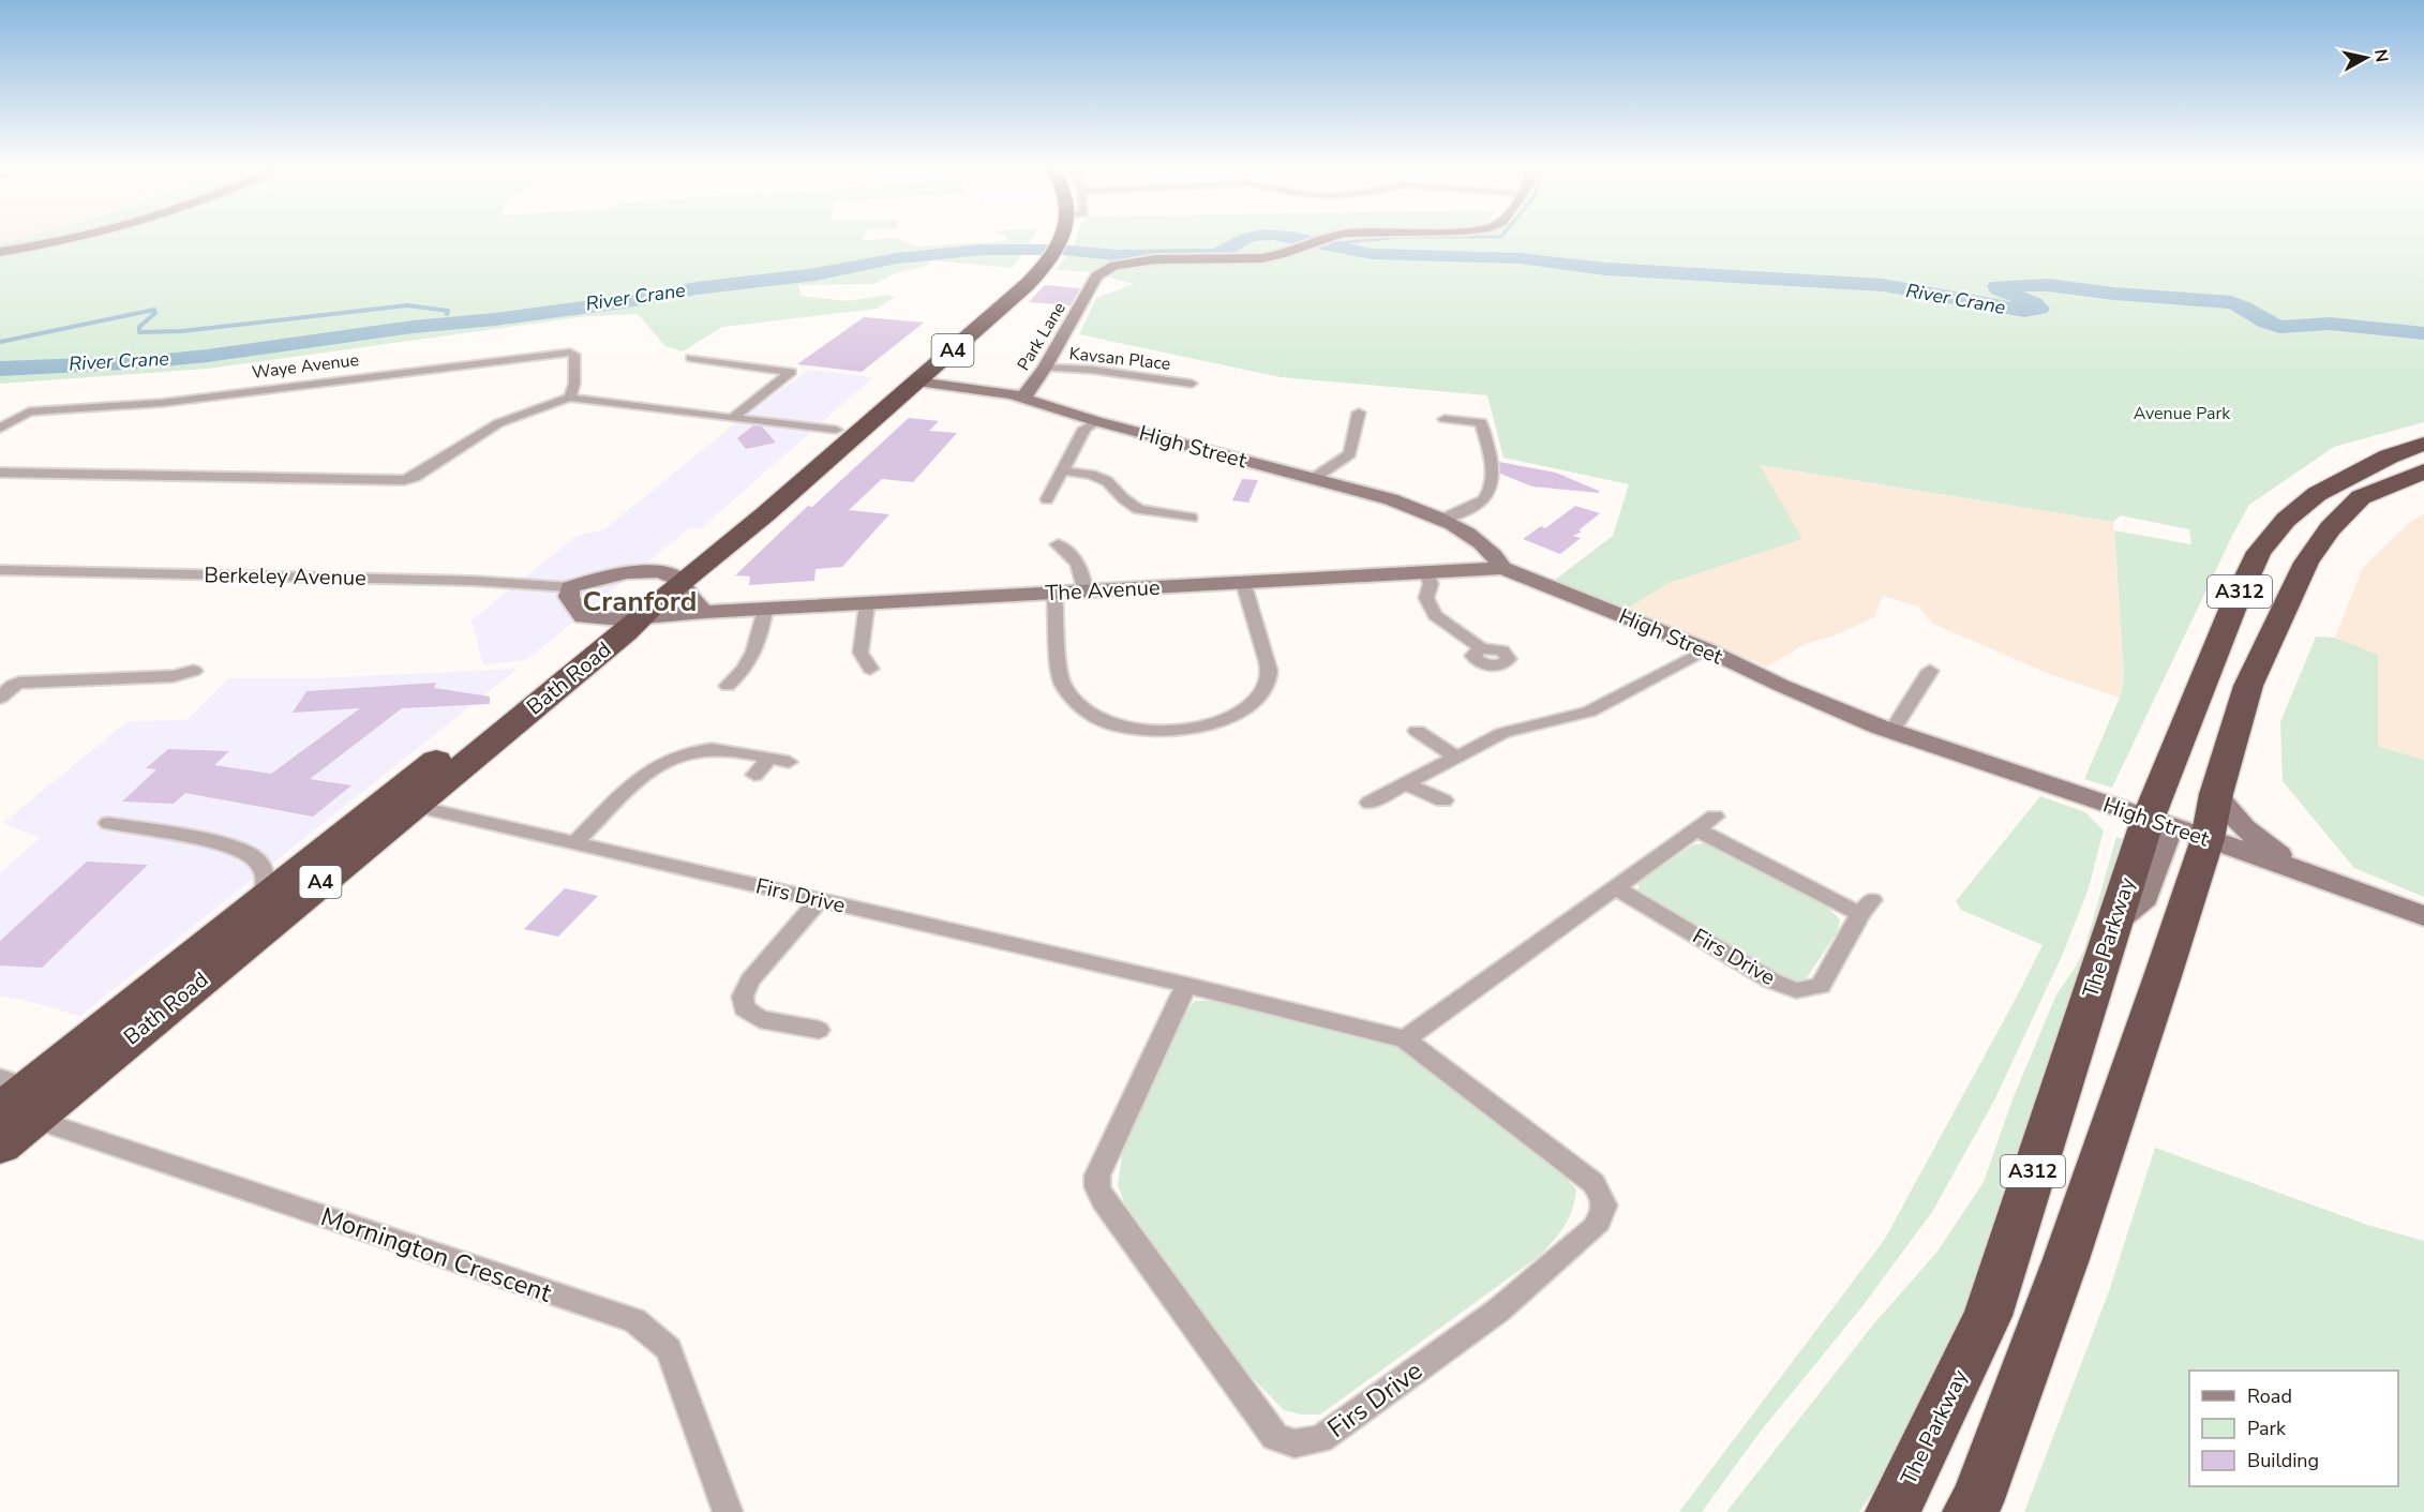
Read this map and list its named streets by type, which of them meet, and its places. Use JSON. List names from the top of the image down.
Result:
{
  "streets": {
    "highway": [
      "A4",
      "A312",
      "Bath Road",
      "The Parkway"
    ],
    "street": [
      "Park Lane",
      "Kavsan Place",
      "Waye Avenue",
      "High Street",
      "Berkeley Avenue",
      "The Avenue",
      "Firs Drive",
      "Mornington Crescent"
    ]
  },
  "crossings": [
    ["Park Lane", "Kavsan Place"],
    ["Park Lane", "High Street"],
    ["High Street", "The Avenue"],
    ["High Street", "A312"],
    ["High Street", "Bath Road"],
    ["High Street", "The Parkway"],
    ["Berkeley Avenue", "Bath Road"],
    ["The Avenue", "Bath Road"],
    ["Bath Road", "Firs Drive"],
    ["Bath Road", "Mornington Crescent"]
  ],
  "districts": ["Cranford"],
  "water": ["River Crane"],
  "parks": ["Avenue Park"],
  "legend": ["Road", "Park", "Building"],
  "north": "right"
}
